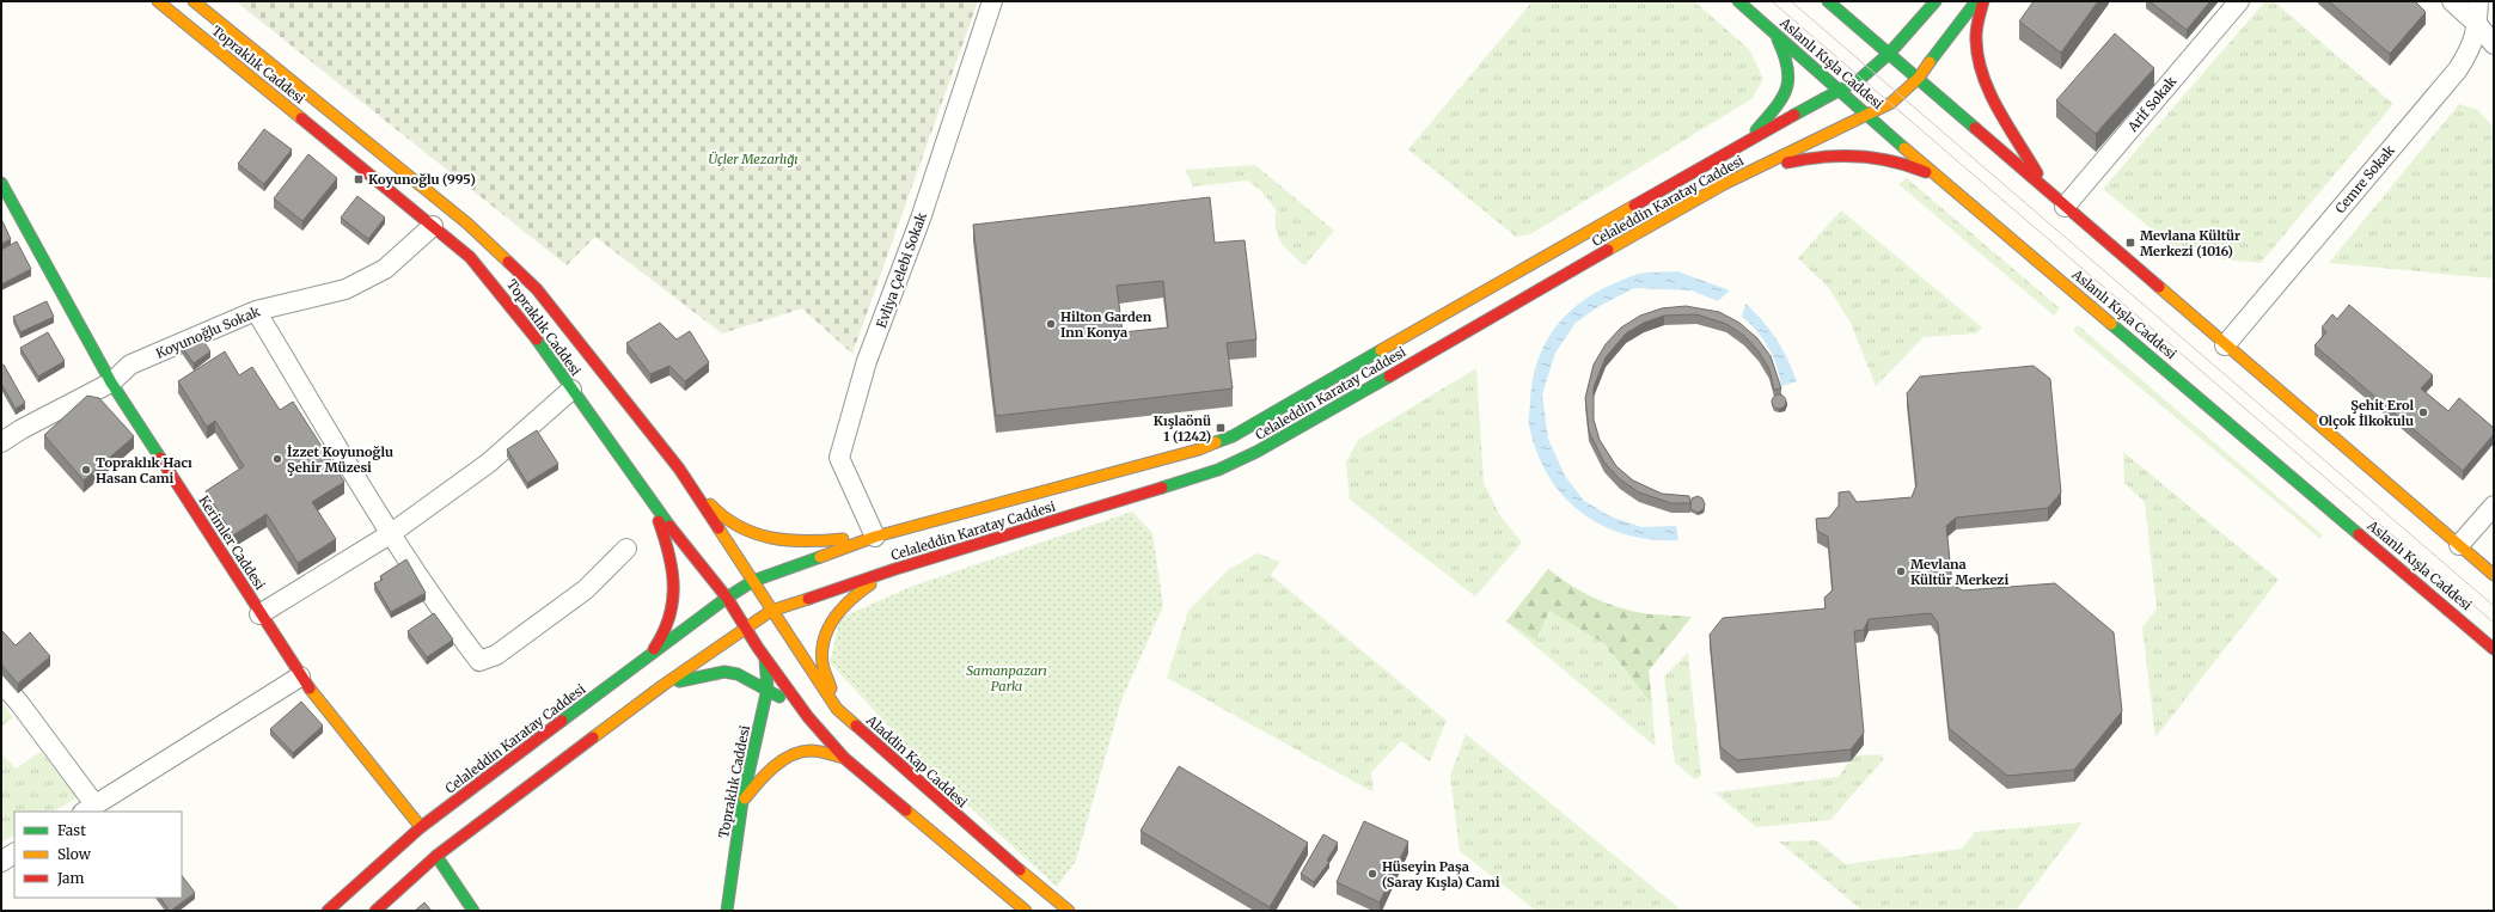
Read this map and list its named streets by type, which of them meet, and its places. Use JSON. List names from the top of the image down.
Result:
{
  "streets": {
    "main road": [
      "Aslanlı Kışla Caddesi",
      "Topraklık Caddesi",
      "Celaleddin Karatay Caddesi",
      "Kerimler Caddesi",
      "Aladdin Kap Caddesi"
    ],
    "street": [
      "Arif Sokak",
      "Cemre Sokak",
      "Evliya Çelebi Sokak",
      "Koyunoğlu Sokak"
    ]
  },
  "crossings": [
    ["Aslanlı Kışla Caddesi", "Celaleddin Karatay Caddesi"],
    ["Topraklık Caddesi", "Celaleddin Karatay Caddesi"],
    ["Topraklık Caddesi", "Koyunoğlu Sokak"],
    ["Topraklık Caddesi", "Aladdin Kap Caddesi"],
    ["Celaleddin Karatay Caddesi", "Evliya Çelebi Sokak"],
    ["Celaleddin Karatay Caddesi", "Kerimler Caddesi"],
    ["Celaleddin Karatay Caddesi", "Aladdin Kap Caddesi"],
    ["Koyunoğlu Sokak", "Kerimler Caddesi"]
  ],
  "parks": ["Üçler Mezarlığı", "Samanpazarı Parkı"],
  "places": {
    "transit": ["Koyunoğlu (995)", "Mevlana Kültür Merkezi (1016)", "Kışlaönü 1 (1242)"],
    "other": [
      "Hilton Garden Inn Konya",
      "Şehit Erol Olçok İlkokulu",
      "İzzet Koyunoğlu Şehir Müzesi",
      "Topraklık Hacı Hasan Cami",
      "Mevlana Kültür Merkezi",
      "Hüseyin Paşa (Saray Kışla) Cami"
    ]
  },
  "legend": ["Fast", "Slow", "Jam"]
}
